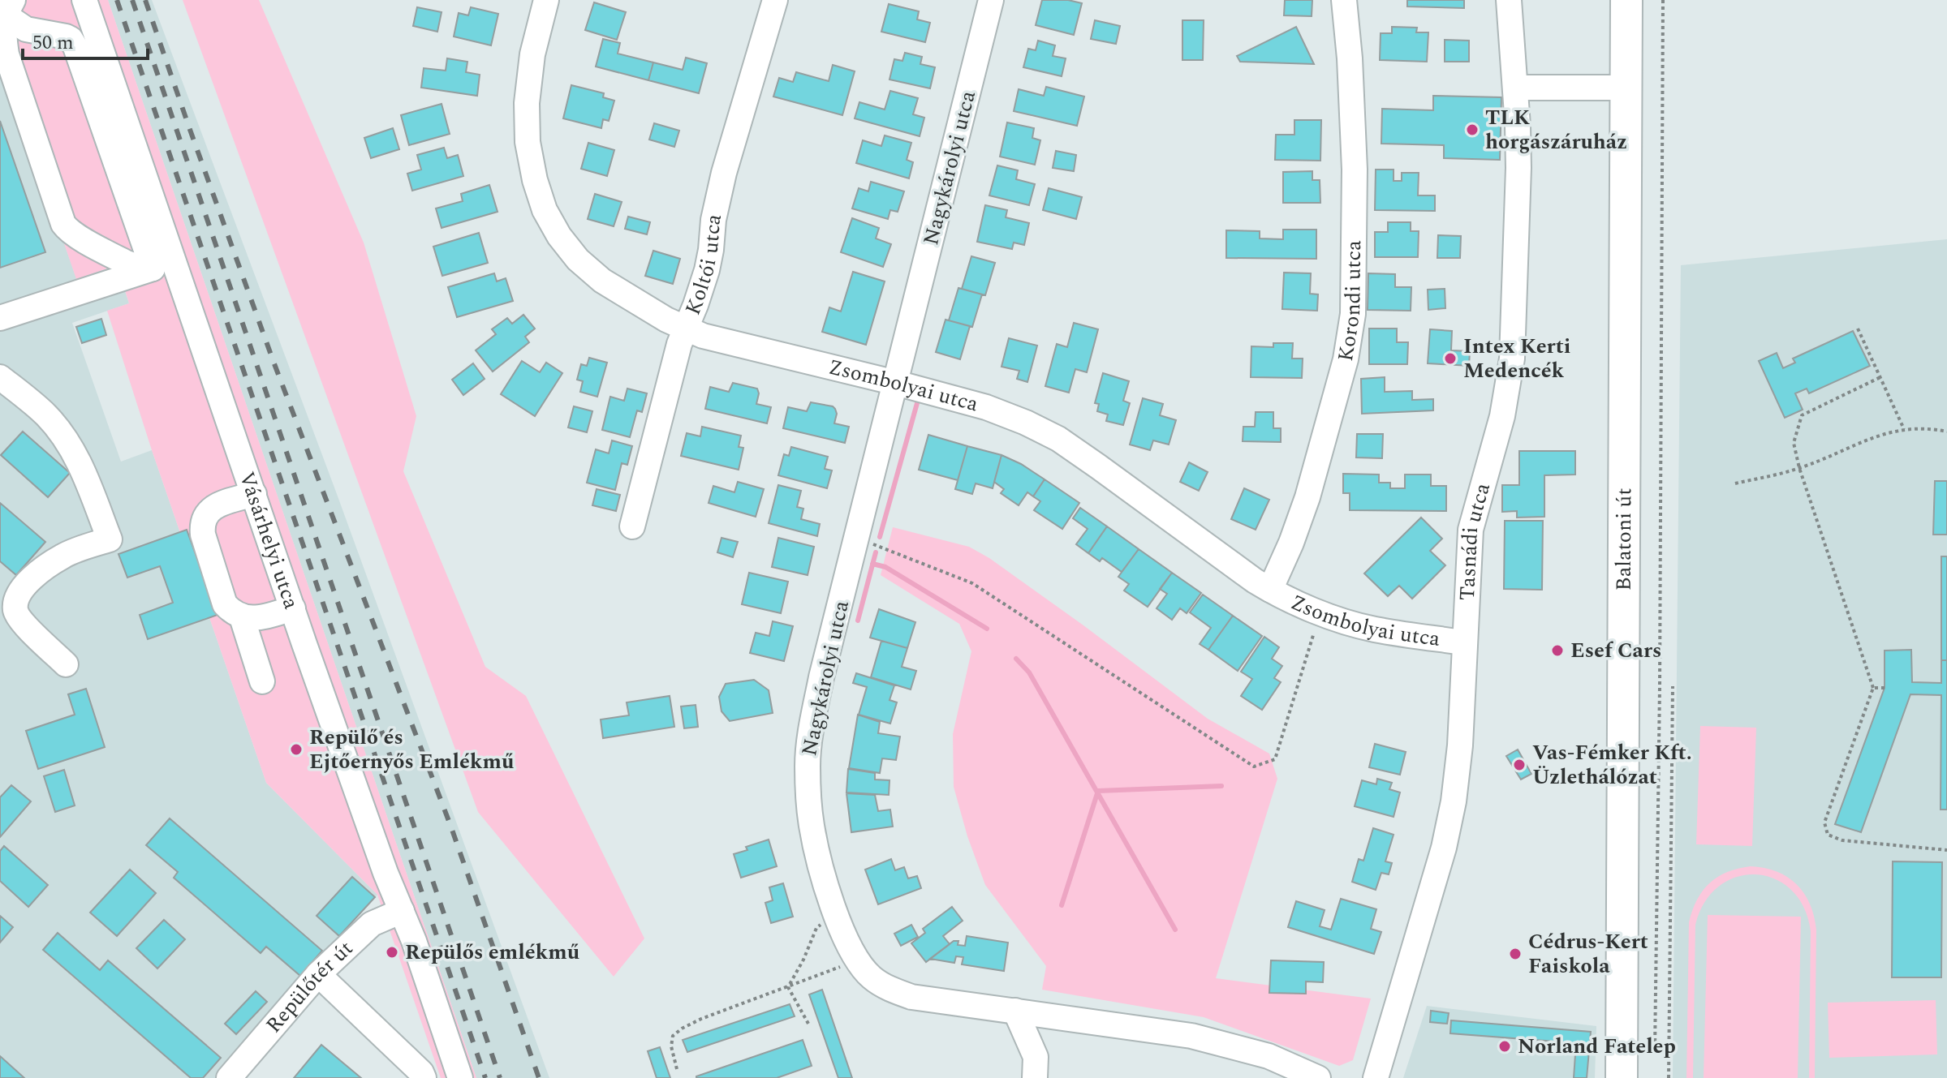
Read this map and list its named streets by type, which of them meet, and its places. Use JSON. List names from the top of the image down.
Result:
{
  "streets": {
    "main road": ["Balatoni út"],
    "street": [
      "Nagykárolyi utca",
      "Koltói utca",
      "Korondi utca",
      "Zsombolyai utca",
      "Vásárhelyi utca",
      "Tasnádi utca",
      "Repülőtér út"
    ]
  },
  "crossings": [
    ["Nagykárolyi utca", "Zsombolyai utca"],
    ["Koltói utca", "Zsombolyai utca"],
    ["Korondi utca", "Zsombolyai utca"],
    ["Zsombolyai utca", "Tasnádi utca"],
    ["Vásárhelyi utca", "Repülőtér út"]
  ],
  "places": [
    "TLK horgászáruház",
    "Intex Kerti Medencék",
    "Esef Cars",
    "Repülő és Ejtőernyős Emlékmű",
    "Vas-Fémker Kft. Üzlethálózat",
    "Repülős emlékmű",
    "Cédrus-Kert Faiskola",
    "Norland Fatelep"
  ],
  "scale_bar": "50 m"
}
